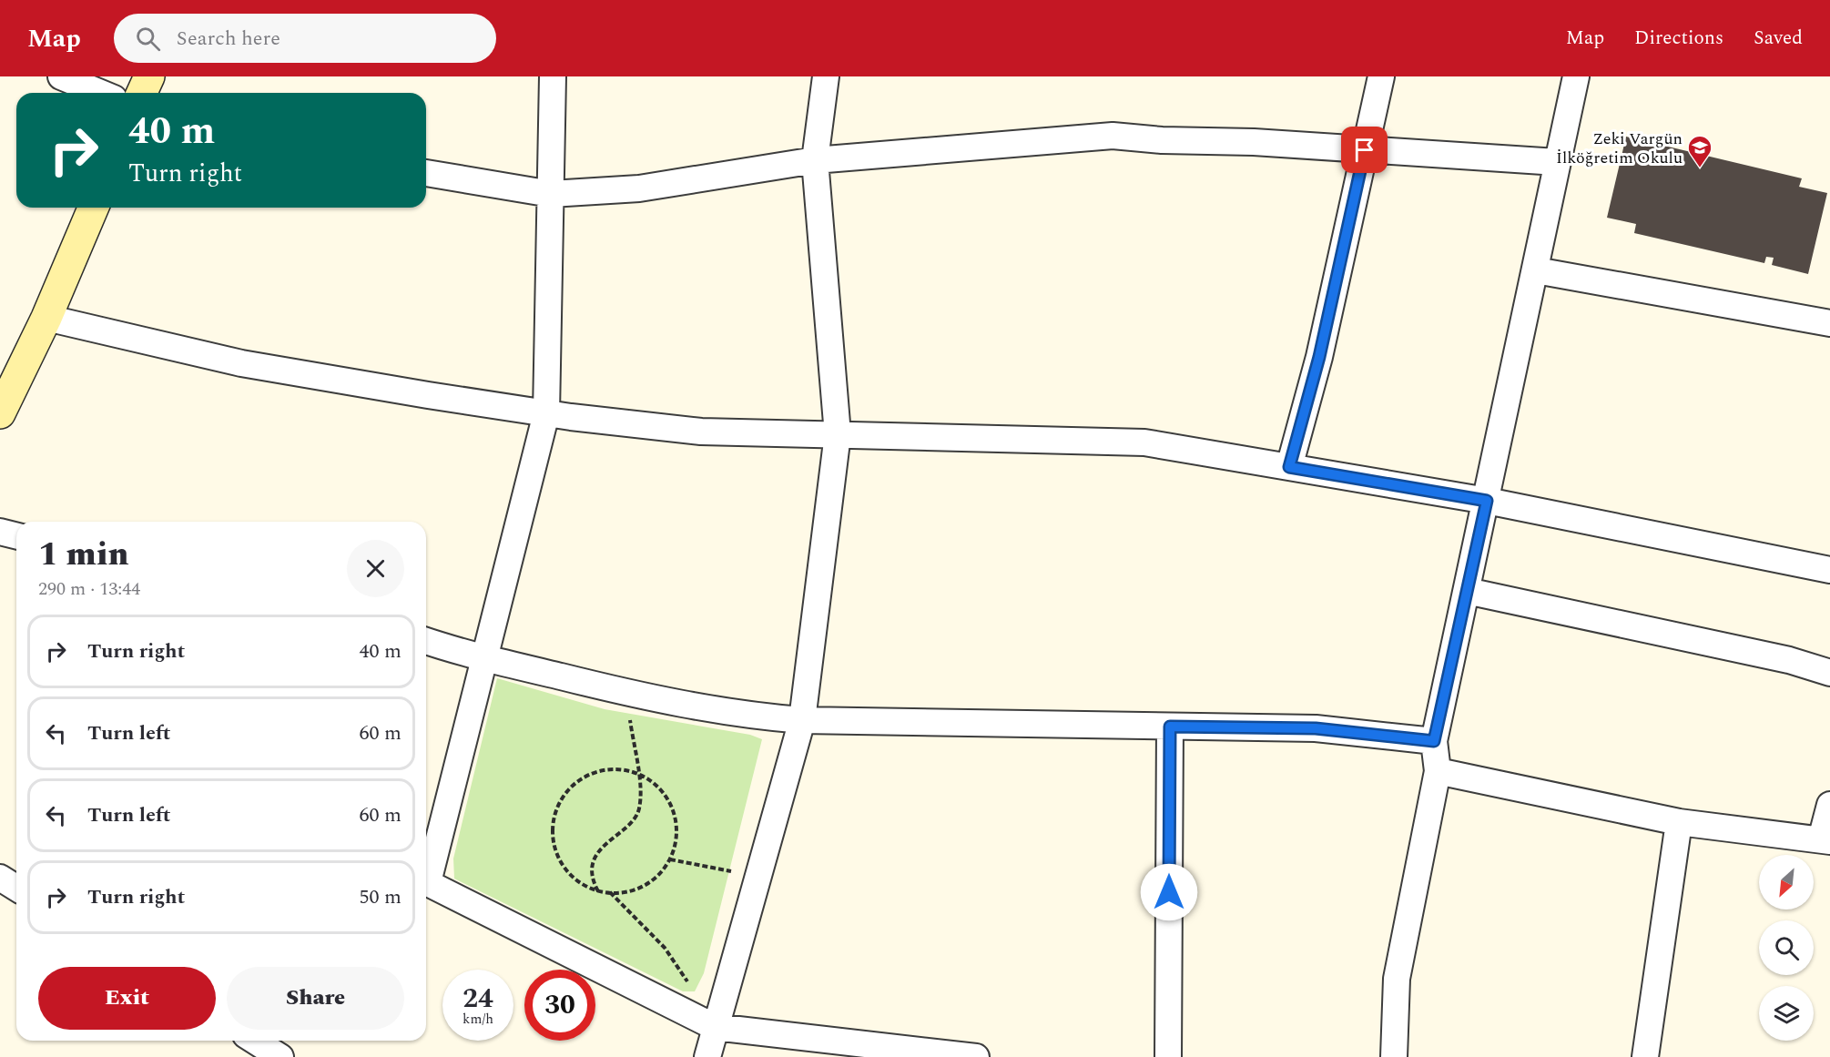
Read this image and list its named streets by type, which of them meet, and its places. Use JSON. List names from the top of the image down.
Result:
{
  "places": {
    "school or university": ["Zeki Vargün İlköğretim Okulu"]
  },
  "north": "bottom left",
  "page": {
    "header": "Map",
    "search": "Search here",
    "nav": ["Map", "Directions", "Saved"],
    "turn": ["40 m", "Turn right"],
    "heading": ["1 min", "290 m · 13:44"],
    "list": [
      {
        "name": "Turn right",
        "value": "40 m"
      },
      {
        "name": "Turn left",
        "value": "60 m"
      },
      {
        "name": "Turn left",
        "value": "60 m"
      },
      {
        "name": "Turn right",
        "value": "50 m"
      }
    ],
    "buttons": ["Exit", "Share"],
    "speed": "24 km/h",
    "limit": "30"
  }
}
